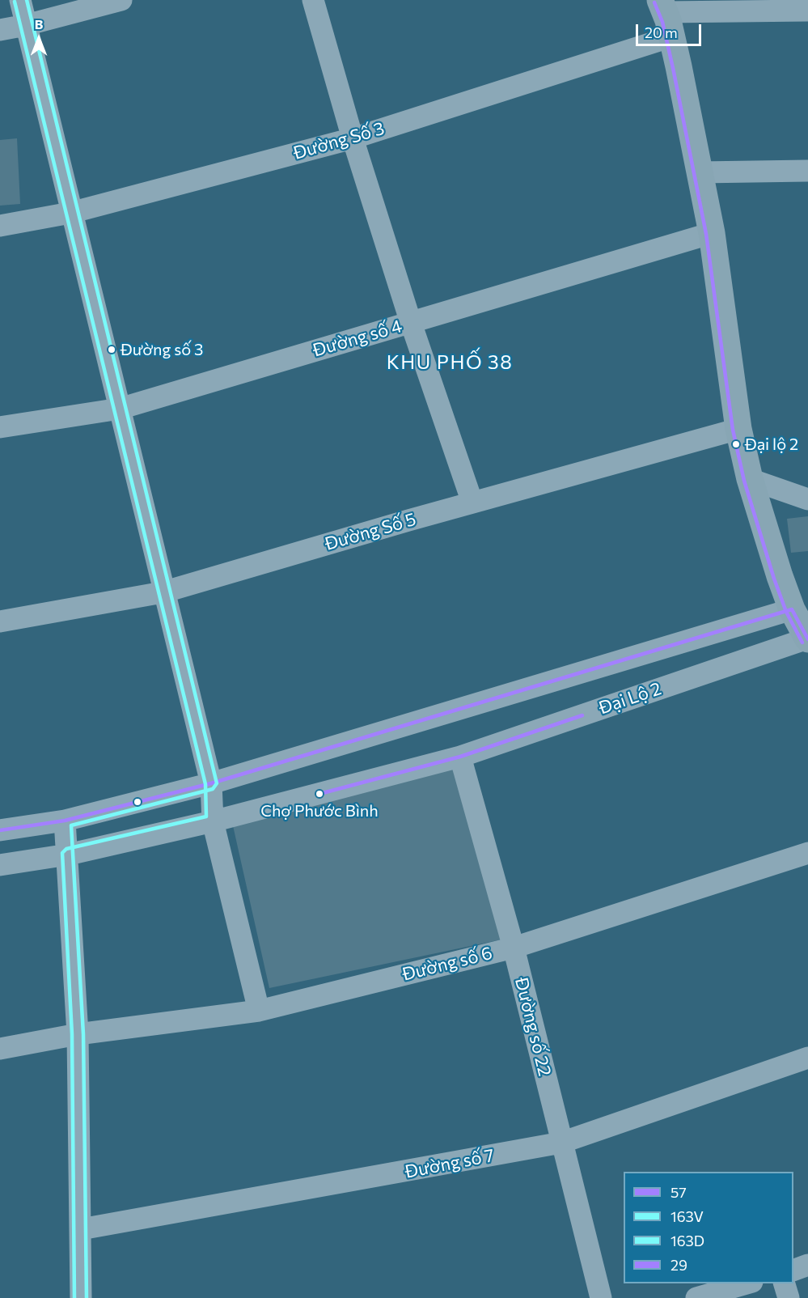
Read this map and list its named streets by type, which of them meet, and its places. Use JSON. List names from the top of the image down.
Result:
{
  "streets": {
    "street": [
      "Đường Số 3",
      "Đường số 4",
      "Đường Số 5",
      "Đại Lộ 2",
      "Đường số 6",
      "Đường số 22",
      "Đường số 7"
    ]
  },
  "crossings": [
    ["Đại Lộ 2", "Đường số 22"],
    ["Đường số 6", "Đường số 22"],
    ["Đường số 22", "Đường số 7"]
  ],
  "districts": ["KHU PHỐ 38"],
  "places": ["Đường số 3", "Đại lộ 2", "Chợ Phước Bình"],
  "lines": [
    "transit line 163D",
    "transit line 163V",
    "transit line 29",
    "transit line 57"
  ],
  "legend": [
    "57",
    "163V",
    "163D",
    "29"
  ],
  "scale_bar": "20 m",
  "north": "top"
}
